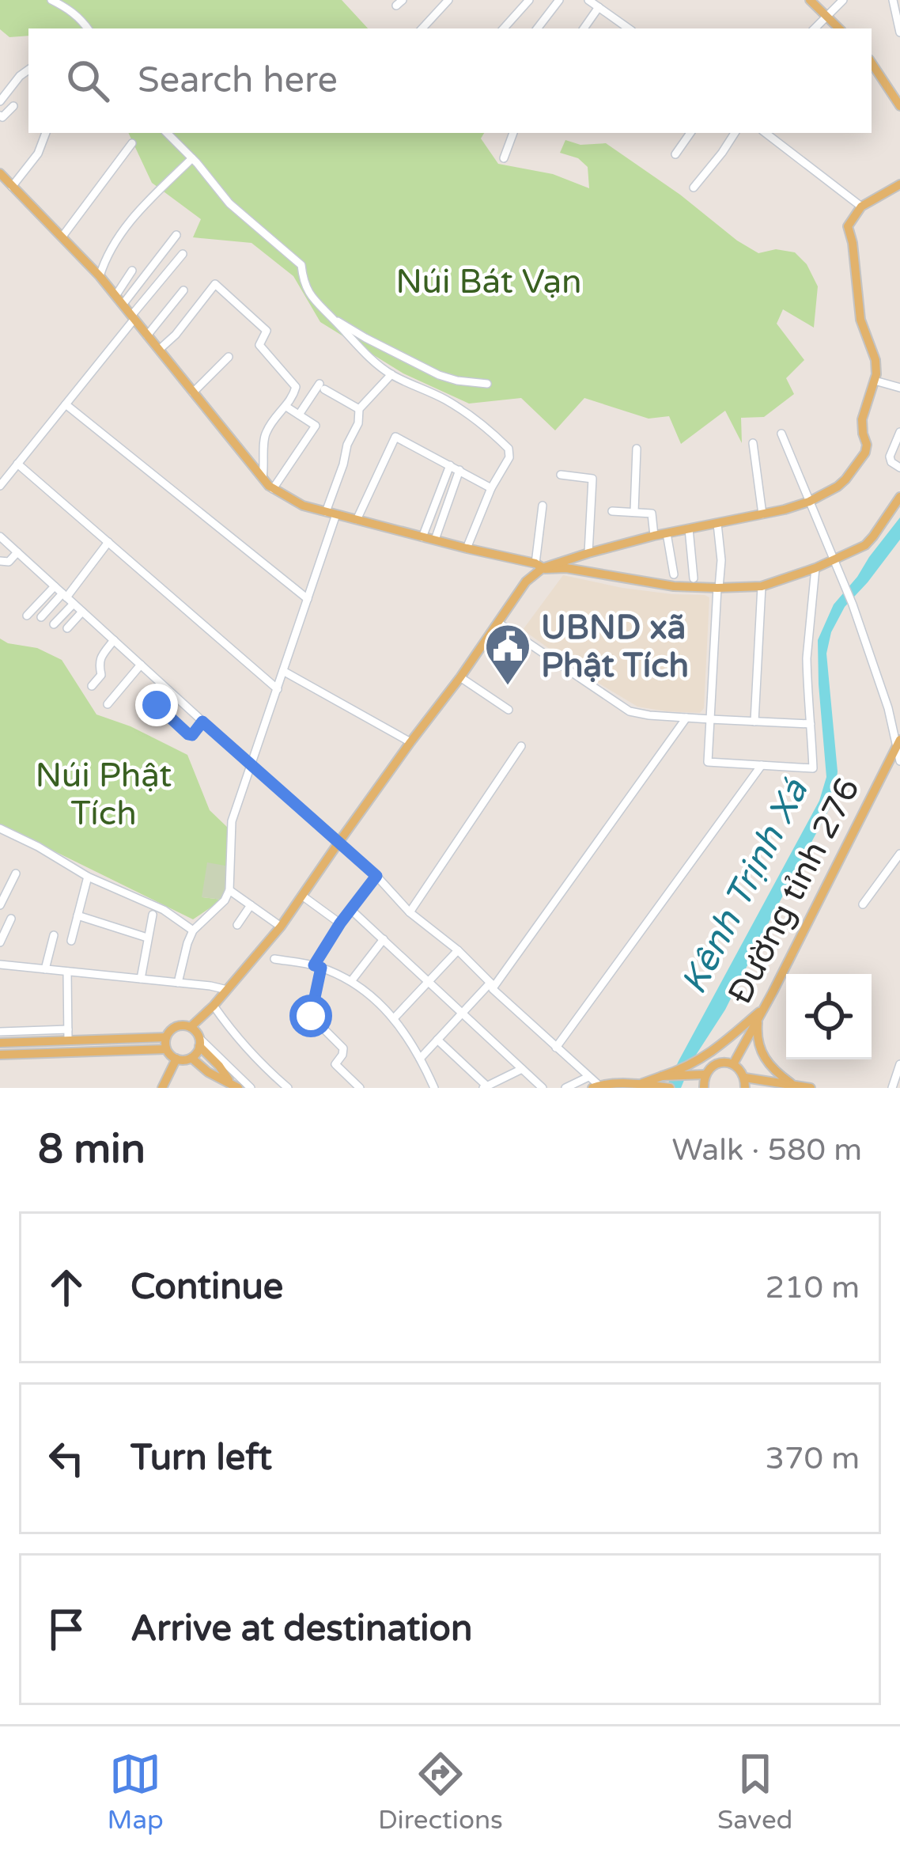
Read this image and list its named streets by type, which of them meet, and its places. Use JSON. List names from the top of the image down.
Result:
{
  "streets": {
    "main road": ["Đường tỉnh 276"]
  },
  "water": ["Kênh Trịnh Xá"],
  "parks": ["Núi Bát Vạn", "Núi Phật Tích"],
  "places": {
    "public building": ["UBND xã Phật Tích"]
  },
  "page": {
    "search": "Search here",
    "heading": ["8 min", "Walk · 580 m"],
    "list": [
      ["Continue", "210 m"],
      ["Turn left", "370 m"],
      "Arrive at destination"
    ],
    "nav": ["Map", "Directions", "Saved"]
  }
}
